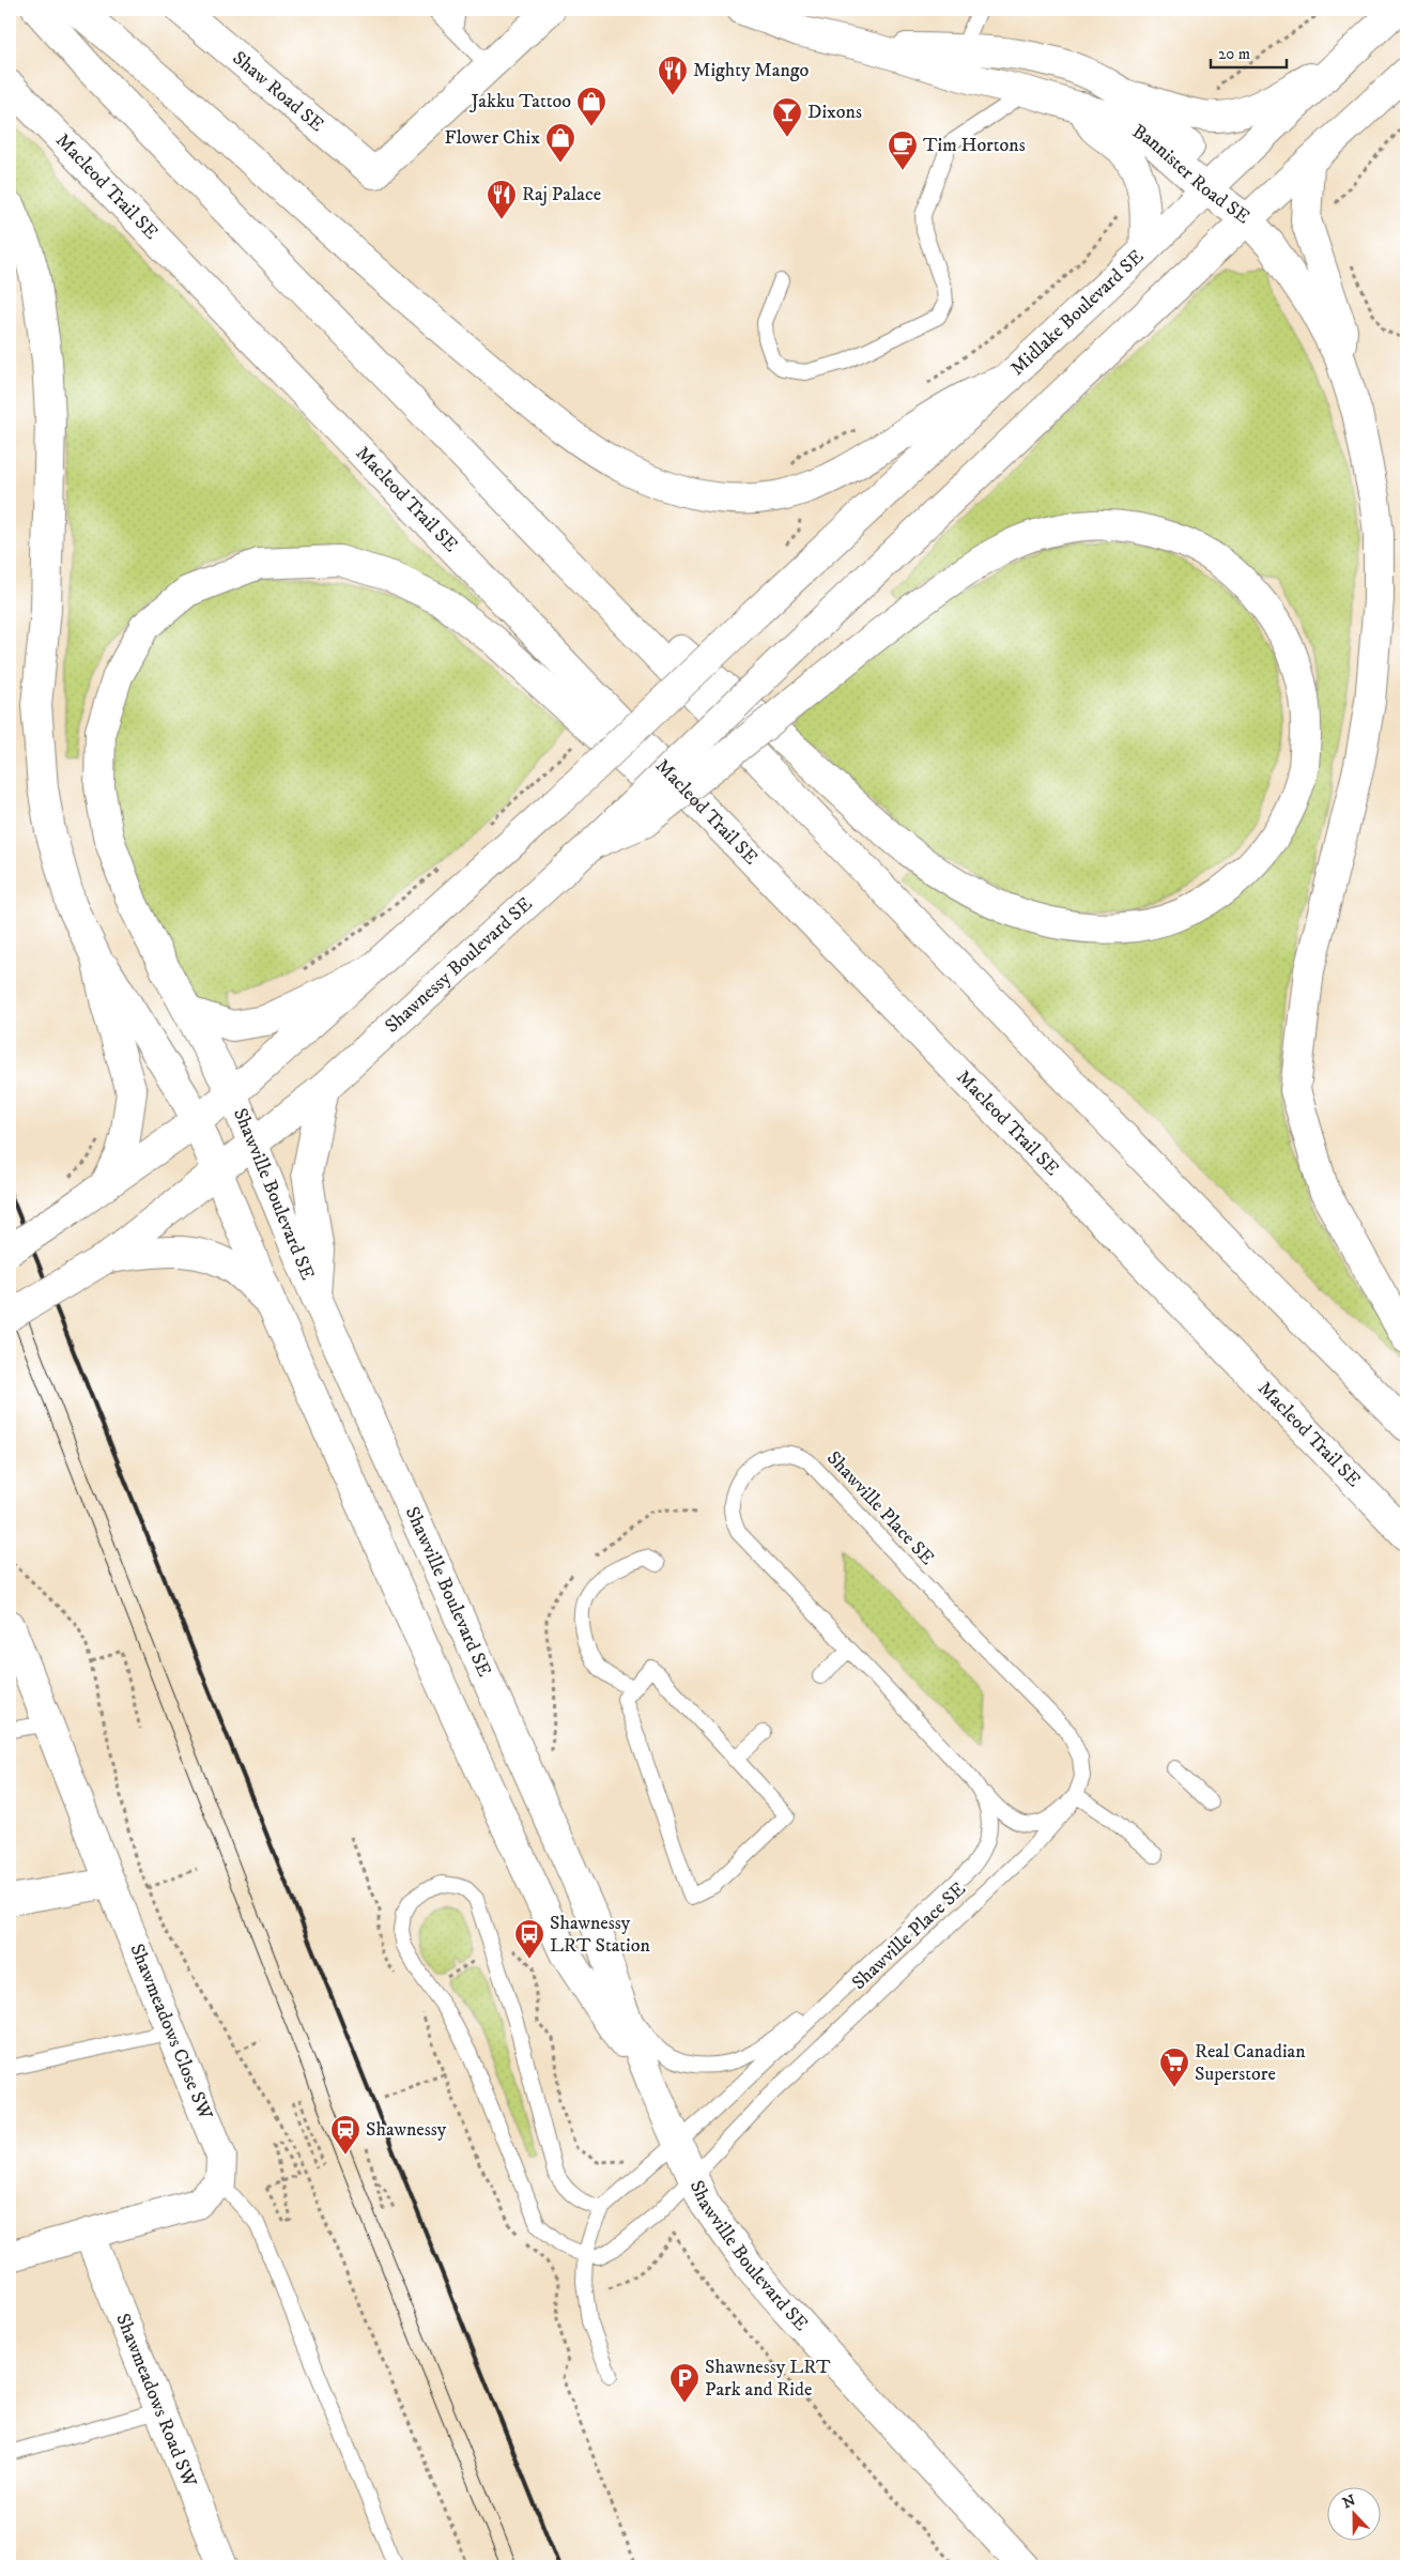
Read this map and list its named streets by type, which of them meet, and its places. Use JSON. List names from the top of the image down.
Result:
{
  "streets": {
    "main road": [
      "Shaw Road SE",
      "Bannister Road SE",
      "Macleod Trail SE",
      "Midlake Boulevard SE",
      "Shawnessy Boulevard SE",
      "Shawville Boulevard SE",
      "Shawmeadows Close SW",
      "Shawmeadows Road SW"
    ],
    "lane": ["Shawville Place SE"]
  },
  "crossings": [
    ["Bannister Road SE", "Midlake Boulevard SE"],
    ["Bannister Road SE", "Shawnessy Boulevard SE"],
    ["Macleod Trail SE", "Shawville Boulevard SE"],
    ["Shawnessy Boulevard SE", "Shawville Boulevard SE"],
    ["Shawville Boulevard SE", "Shawville Place SE"]
  ],
  "places": {
    "restaurant": ["Mighty Mango", "Raj Palace"],
    "shop": ["Jakku Tattoo", "Flower Chix"],
    "bar": ["Dixons"],
    "cafe": ["Tim Hortons"],
    "bus stop": ["Shawnessy LRT Station"],
    "supermarket": ["Real Canadian Superstore"],
    "station": ["Shawnessy"],
    "parking": ["Shawnessy LRT Park and Ride"]
  },
  "scale_bar": "20 m",
  "north": "top"
}
